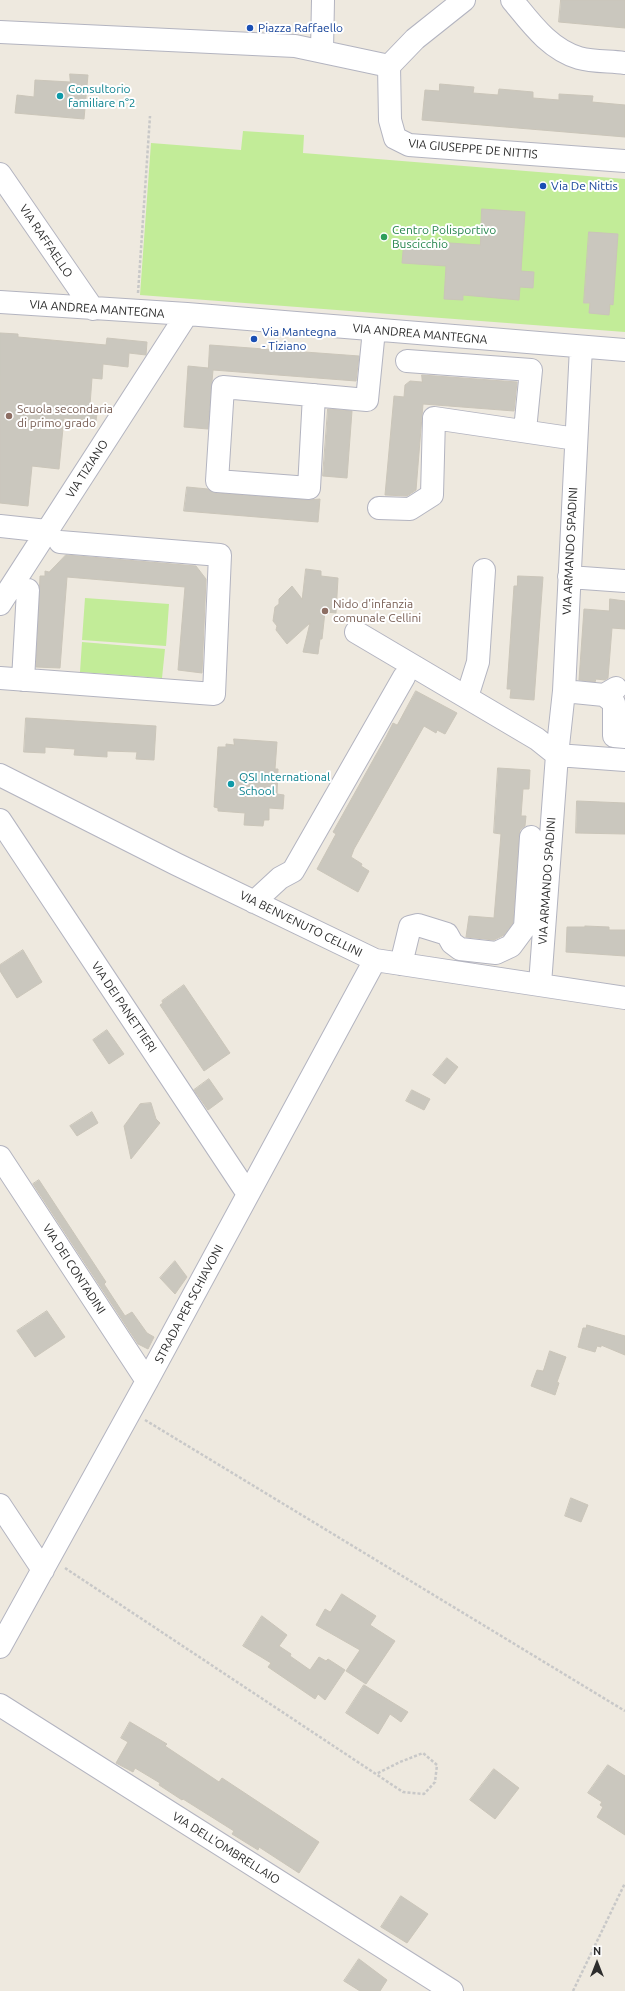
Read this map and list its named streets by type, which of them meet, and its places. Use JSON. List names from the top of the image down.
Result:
{
  "streets": {
    "street": [
      "VIA GIUSEPPE DE NITTIS",
      "VIA RAFFAELLO",
      "VIA ANDREA MANTEGNA",
      "VIA TIZIANO",
      "VIA ARMANDO SPADINI",
      "VIA BENVENUTO CELLINI",
      "VIA DEI PANETTIERI",
      "VIA DEI CONTADINI",
      "STRADA PER SCHIAVONI",
      "VIA DELL'OMBRELLAIO"
    ]
  },
  "crossings": [
    ["VIA RAFFAELLO", "VIA ANDREA MANTEGNA"],
    ["VIA ANDREA MANTEGNA", "VIA TIZIANO"],
    ["VIA ANDREA MANTEGNA", "VIA ARMANDO SPADINI"],
    ["VIA ARMANDO SPADINI", "VIA BENVENUTO CELLINI"],
    ["VIA BENVENUTO CELLINI", "STRADA PER SCHIAVONI"],
    ["VIA DEI PANETTIERI", "STRADA PER SCHIAVONI"],
    ["VIA DEI CONTADINI", "STRADA PER SCHIAVONI"]
  ],
  "places": [
    "Piazza Raffaello",
    "Consultorio familiare n°2",
    "Via De Nittis",
    "Centro Polisportivo Buscicchio",
    "Via Mantegna - Tiziano",
    "Scuola secondaria di primo grado",
    "Nido d'infanzia comunale Cellini",
    "QSI International School"
  ],
  "north": "top"
}
